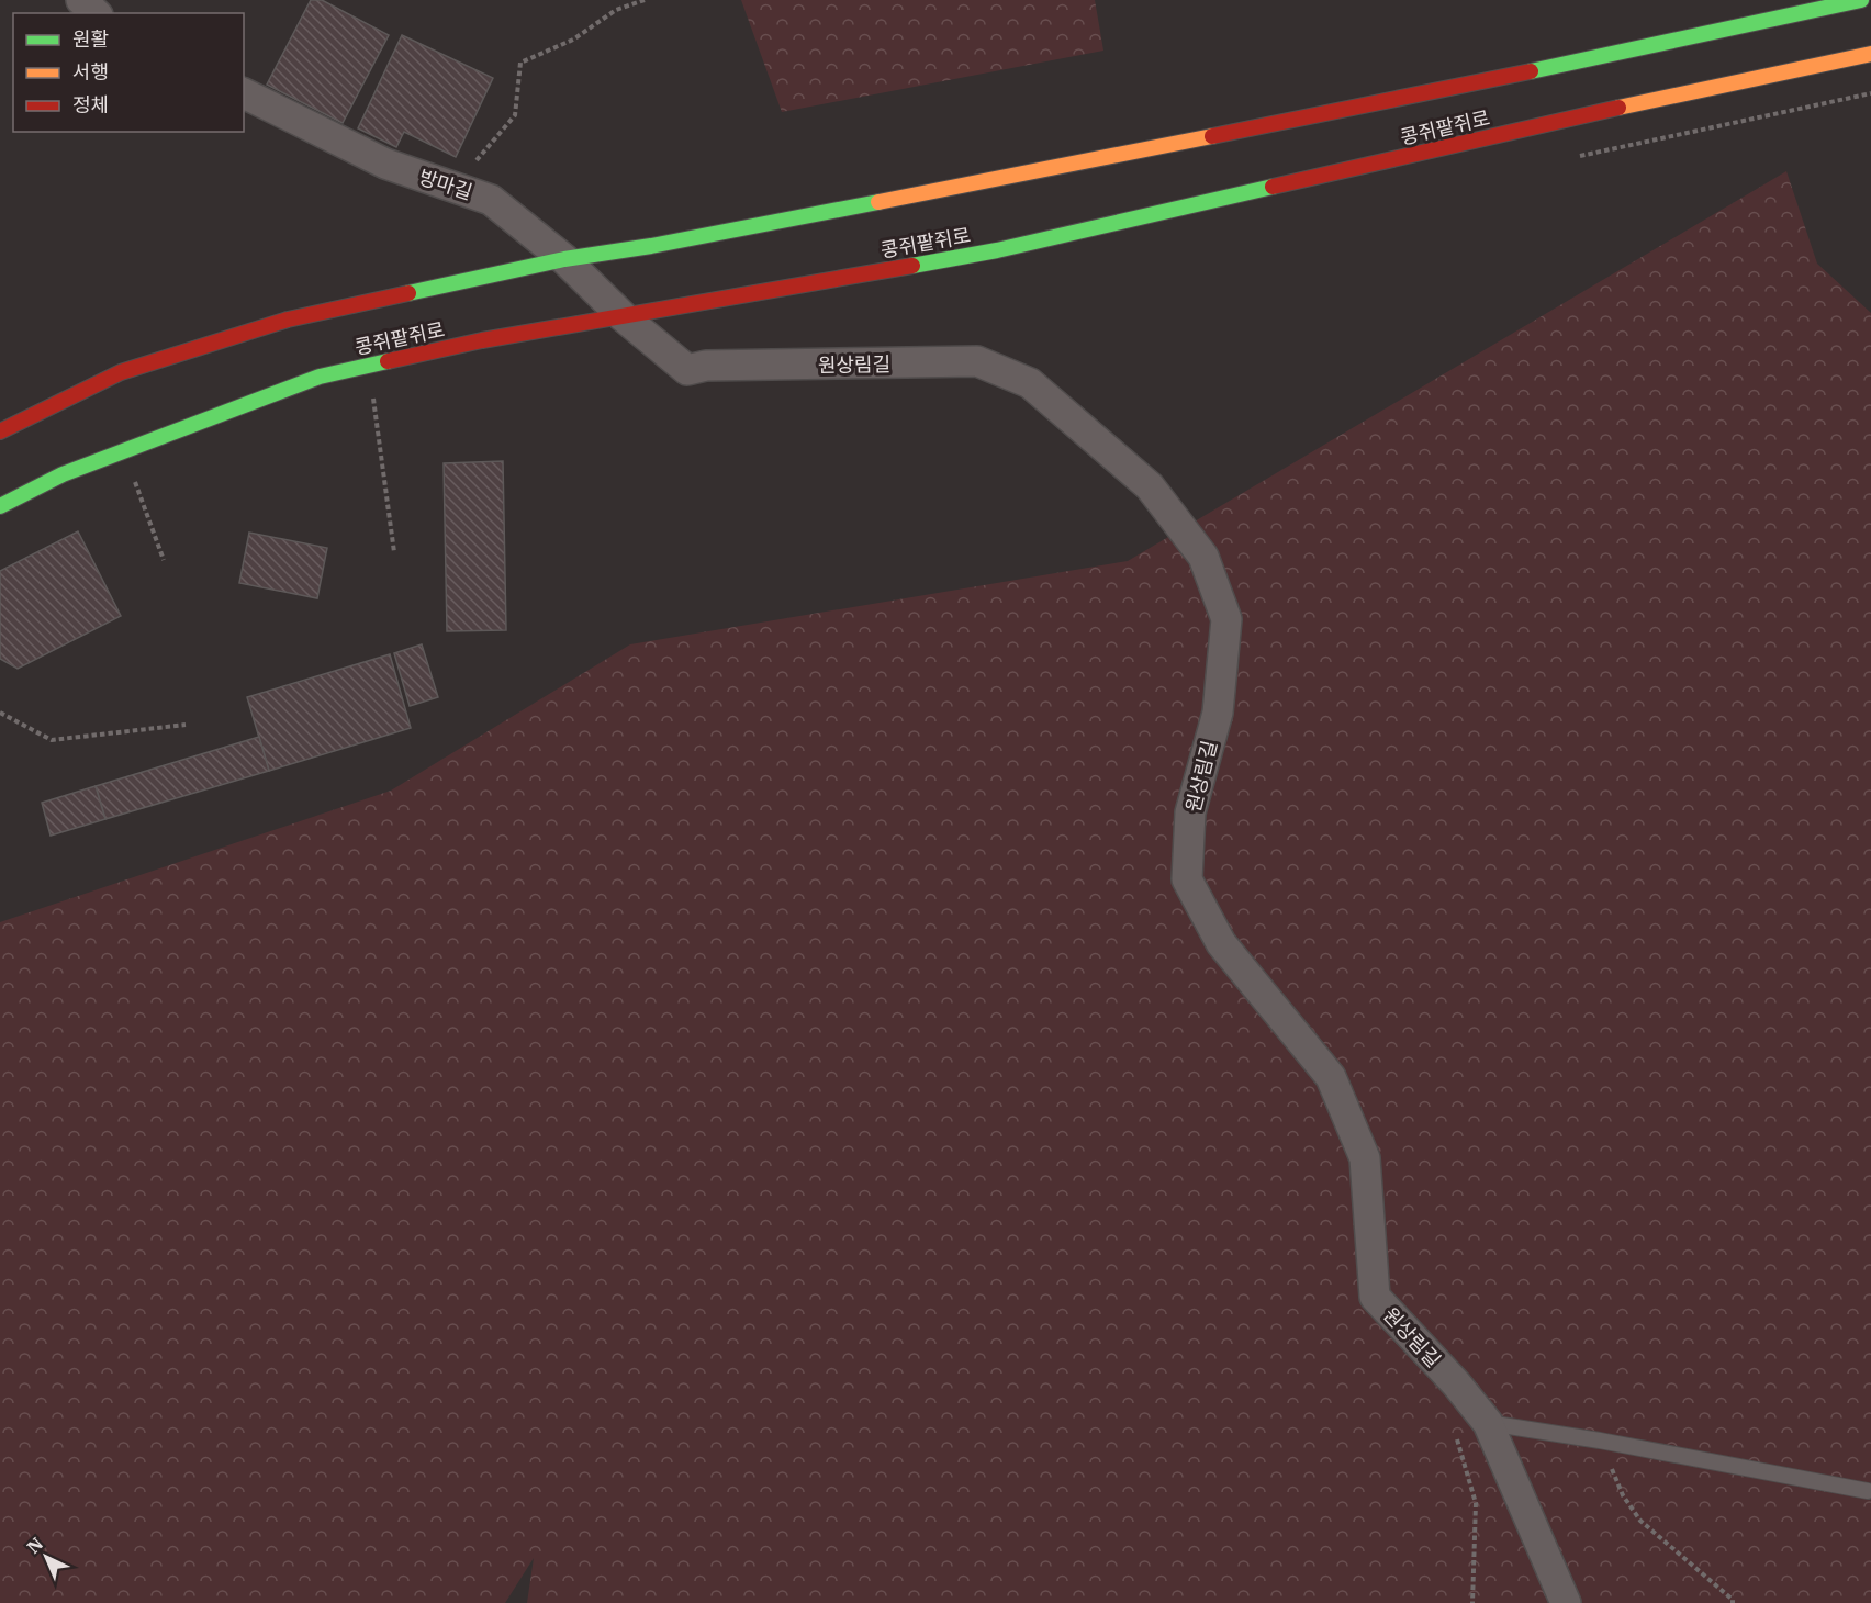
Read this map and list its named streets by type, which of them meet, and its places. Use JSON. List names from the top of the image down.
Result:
{
  "streets": {
    "main road": ["콩쥐팥쥐로"],
    "street": ["방마길", "원상림길"]
  },
  "crossings": [
    ["콩쥐팥쥐로", "방마길"],
    ["콩쥐팥쥐로", "원상림길"],
    ["방마길", "원상림길"]
  ],
  "legend": ["원활", "서행", "정체"],
  "north": "top left"
}
